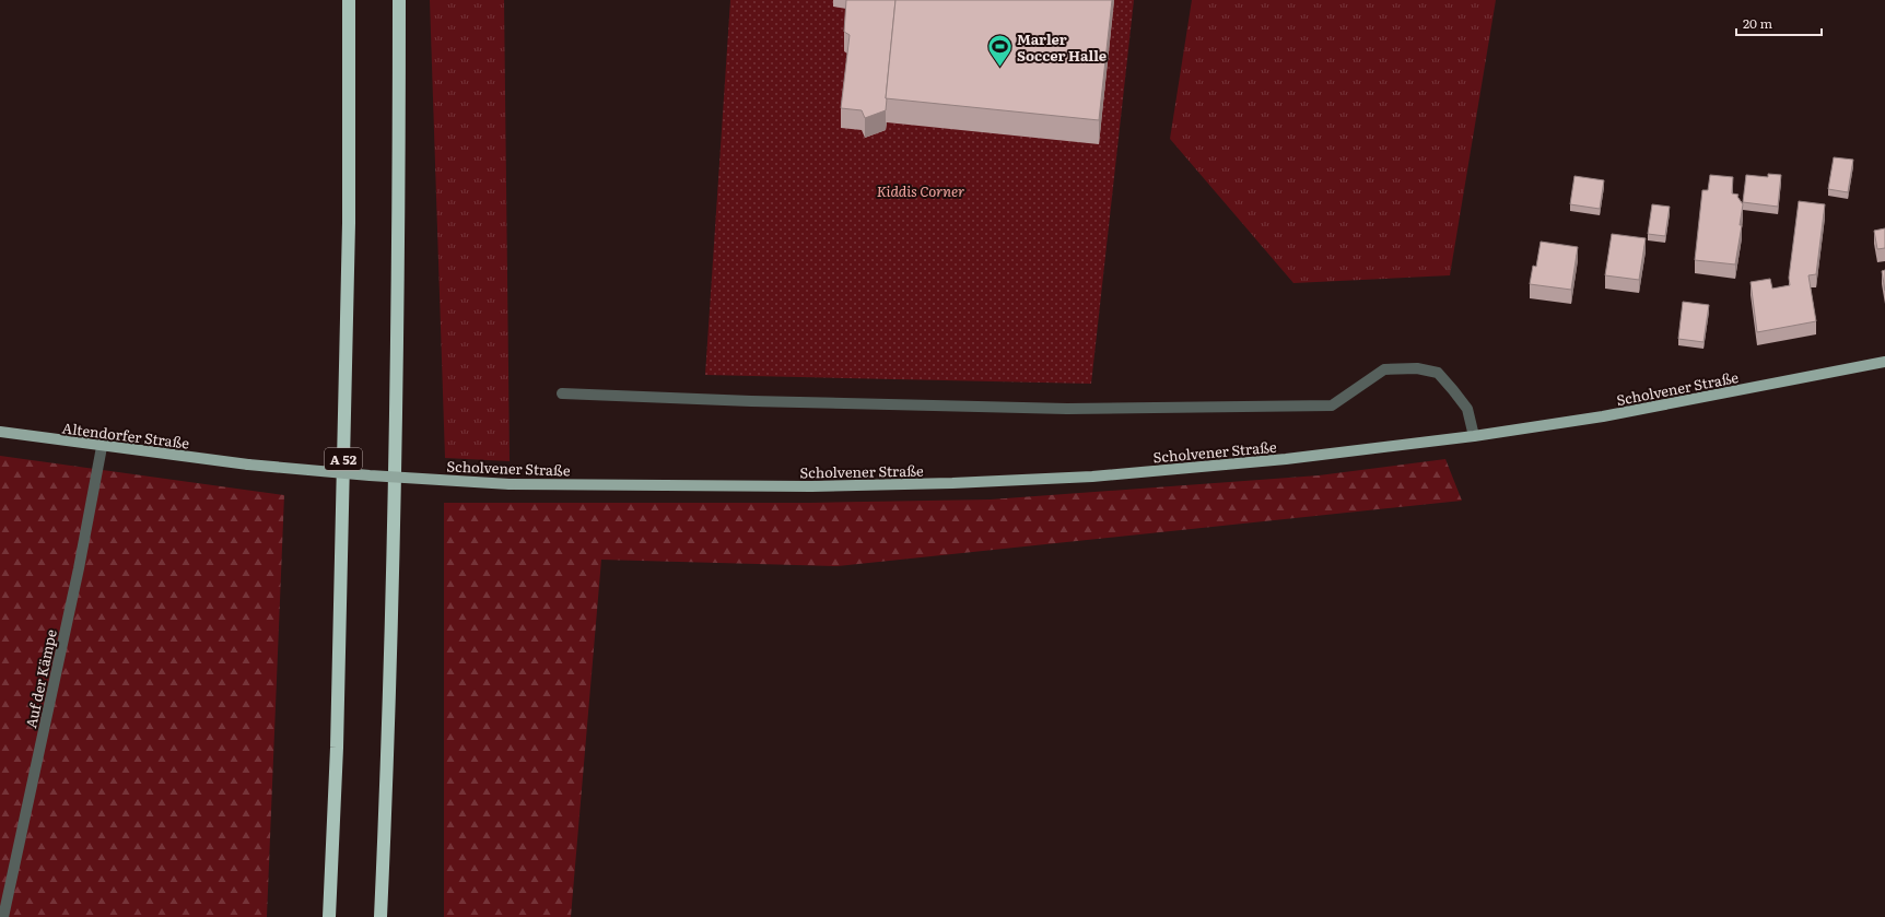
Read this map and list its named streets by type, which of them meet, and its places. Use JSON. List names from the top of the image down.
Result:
{
  "streets": {
    "highway": ["A 52"],
    "main road": ["Scholvener Straße", "Altendorfer Straße"],
    "street": ["Auf der Kämpe"]
  },
  "crossings": [
    ["Scholvener Straße", "Altendorfer Straße"],
    ["Altendorfer Straße", "Auf der Kämpe"]
  ],
  "parks": ["Kiddis Corner"],
  "places": {
    "sports": ["Marler Soccer Halle"]
  },
  "scale_bar": "20 m"
}
